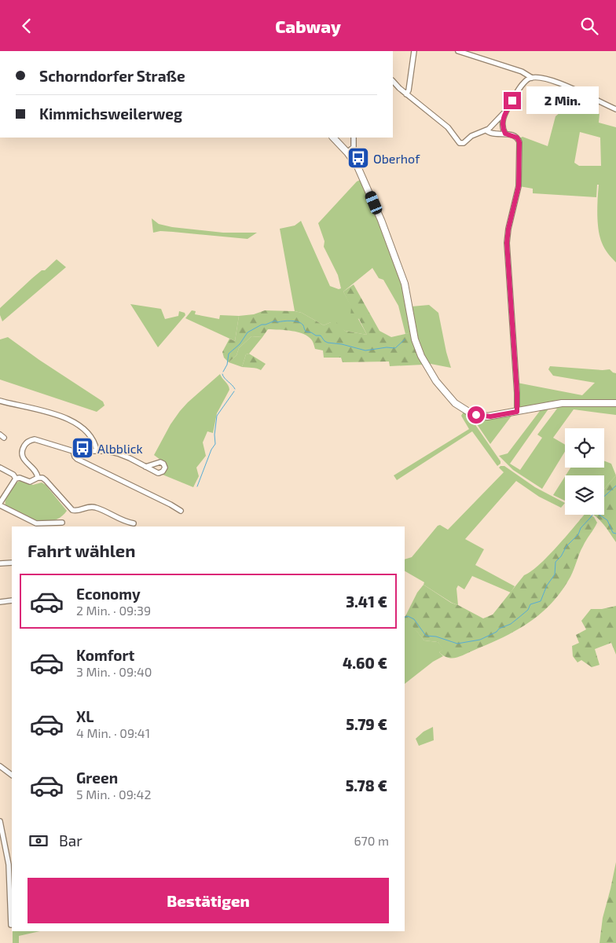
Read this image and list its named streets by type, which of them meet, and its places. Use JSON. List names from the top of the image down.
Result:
{
  "places": {
    "bus stop": ["Oberhof", "Albblick"]
  },
  "page": {
    "header": "Cabway",
    "banner": ["Schorndorfer Straße", "Kimmichsweilerweg"],
    "bubble": "2 Min.",
    "heading": "Fahrt wählen",
    "list": [
      {
        "name": "Economy",
        "note": "2 Min. · 09:39",
        "value": "3.41 €"
      },
      {
        "name": "Komfort",
        "note": "3 Min. · 09:40",
        "value": "4.60 €"
      },
      {
        "name": "XL",
        "note": "4 Min. · 09:41",
        "value": "5.79 €"
      },
      {
        "name": "Green",
        "note": "5 Min. · 09:42",
        "value": "5.78 €"
      }
    ],
    "pay": ["Bar", "670 m"],
    "buttons": "Bestätigen"
  }
}
